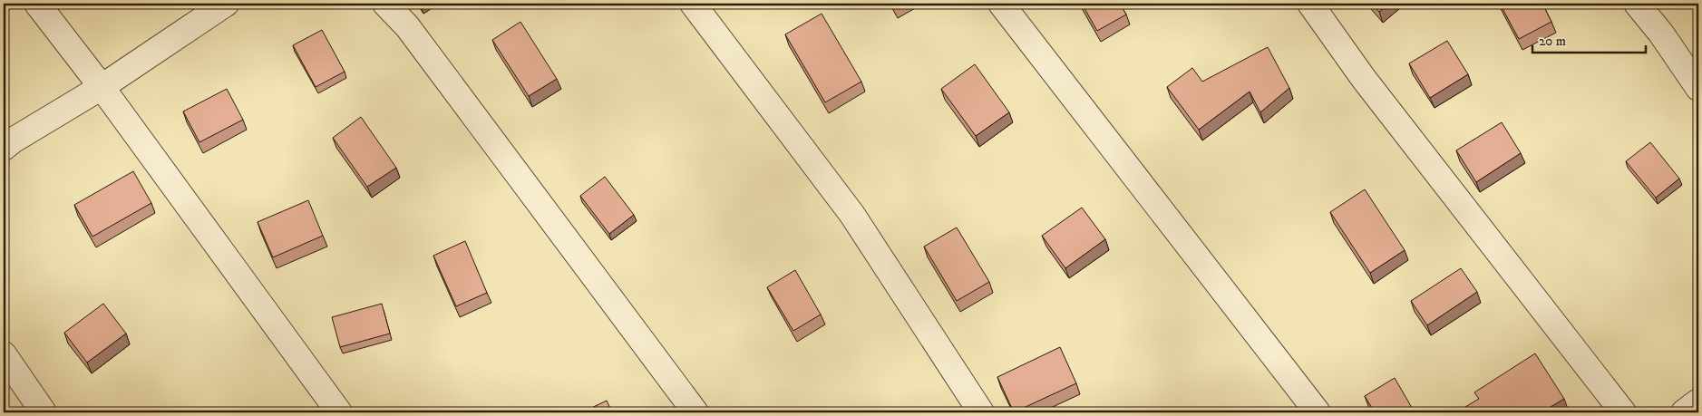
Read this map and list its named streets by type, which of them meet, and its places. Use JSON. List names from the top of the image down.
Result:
{
  "scale_bar": "20 m"
}
